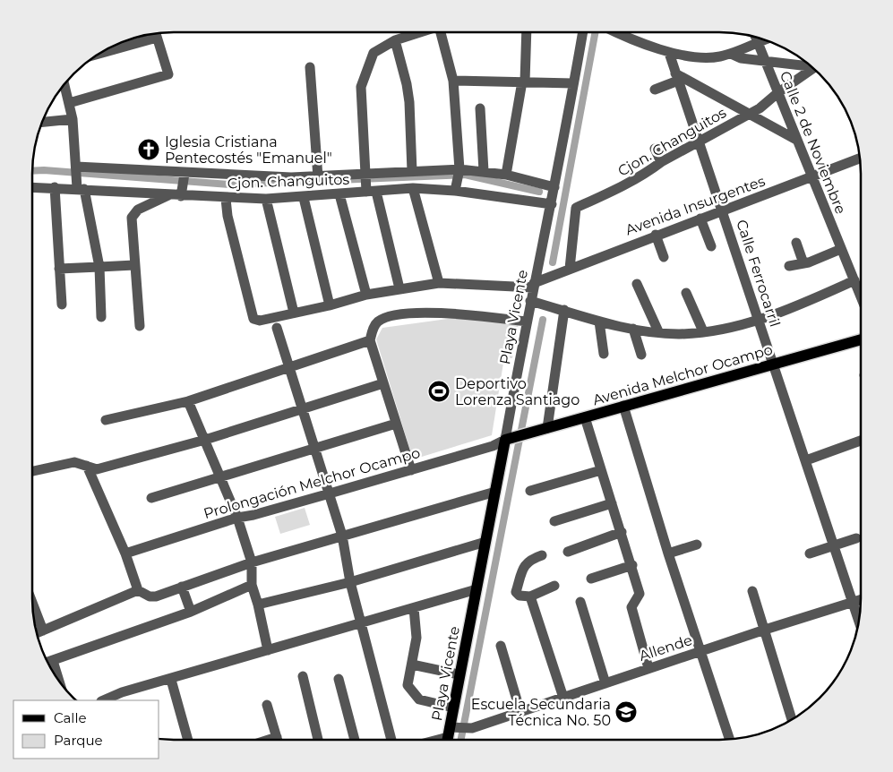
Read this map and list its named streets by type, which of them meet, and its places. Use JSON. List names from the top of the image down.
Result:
{
  "streets": {
    "main road": ["Playa Vicente", "Avenida Melchor Ocampo"],
    "street": [
      "Cjon. Changuitos",
      "Calle 2 de Noviembre",
      "Avenida Insurgentes",
      "Calle Ferrocarril",
      "Prolongación Melchor Ocampo",
      "Allende"
    ]
  },
  "crossings": [
    ["Cjon. Changuitos", "Calle 2 de Noviembre"],
    ["Cjon. Changuitos", "Avenida Insurgentes"],
    ["Cjon. Changuitos", "Calle Ferrocarril"],
    ["Cjon. Changuitos", "Playa Vicente"],
    ["Calle 2 de Noviembre", "Avenida Insurgentes"],
    ["Avenida Insurgentes", "Calle Ferrocarril"],
    ["Avenida Insurgentes", "Playa Vicente"],
    ["Calle Ferrocarril", "Avenida Melchor Ocampo"],
    ["Calle Ferrocarril", "Allende"],
    ["Playa Vicente", "Avenida Melchor Ocampo"],
    ["Playa Vicente", "Prolongación Melchor Ocampo"],
    ["Playa Vicente", "Allende"],
    ["Avenida Melchor Ocampo", "Prolongación Melchor Ocampo"]
  ],
  "places": {
    "church": ["Iglesia Cristiana Pentecostés \"Emanuel\""],
    "sports": ["Deportivo Lorenza Santiago"],
    "school or university": ["Escuela Secundaria Técnica No. 50"]
  },
  "legend": ["Calle", "Parque"]
}
